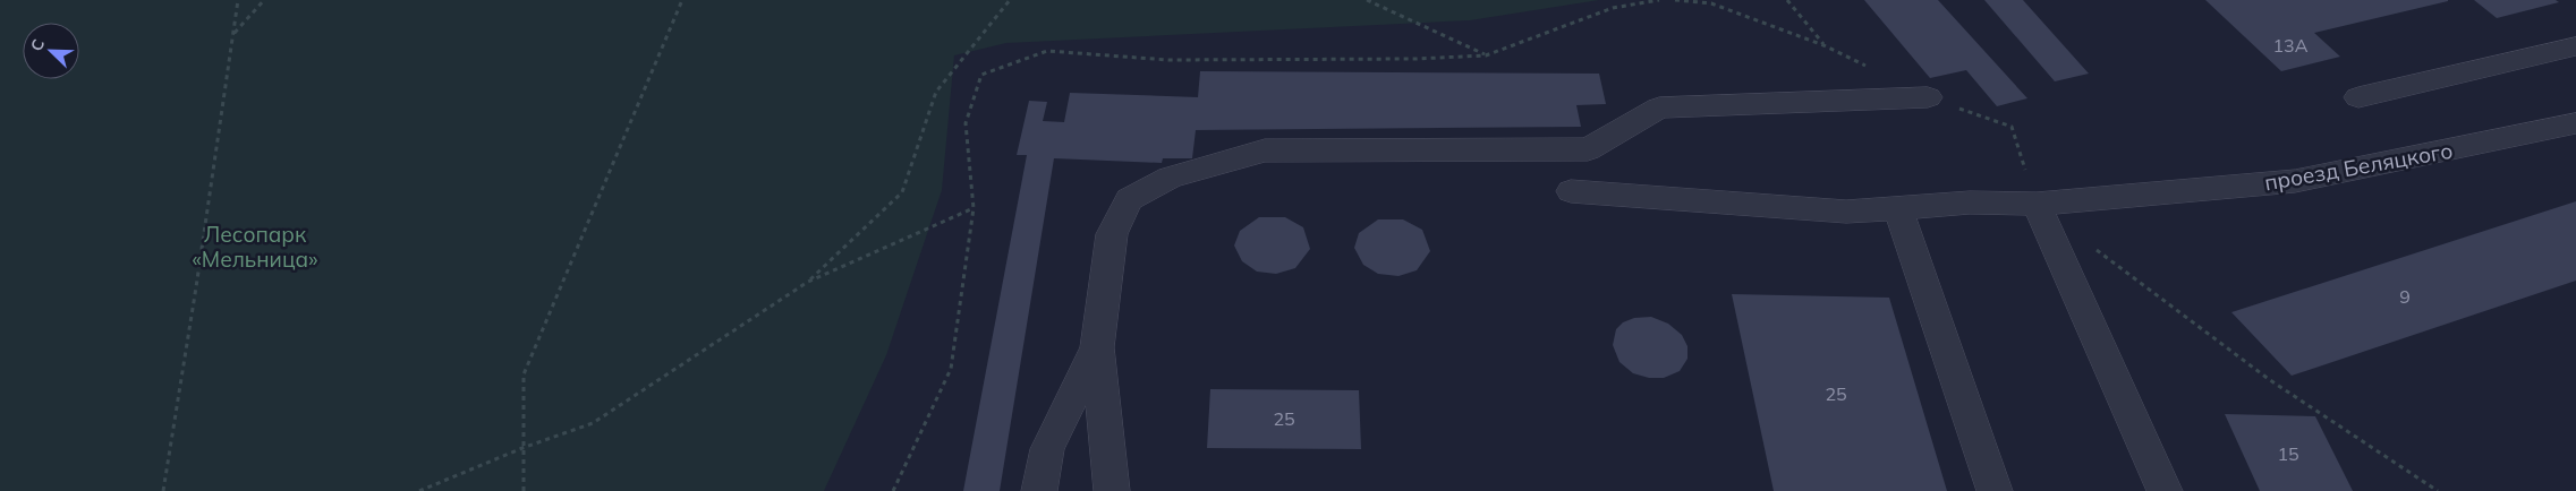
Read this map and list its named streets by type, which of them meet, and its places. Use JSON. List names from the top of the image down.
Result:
{
  "streets": {
    "street": ["проезд Беляцкого"]
  },
  "parks": ["Лесопарк «Мельница»"],
  "house_numbers": [
    "13А",
    "9",
    "25",
    "25",
    "15"
  ],
  "north": "top left"
}
